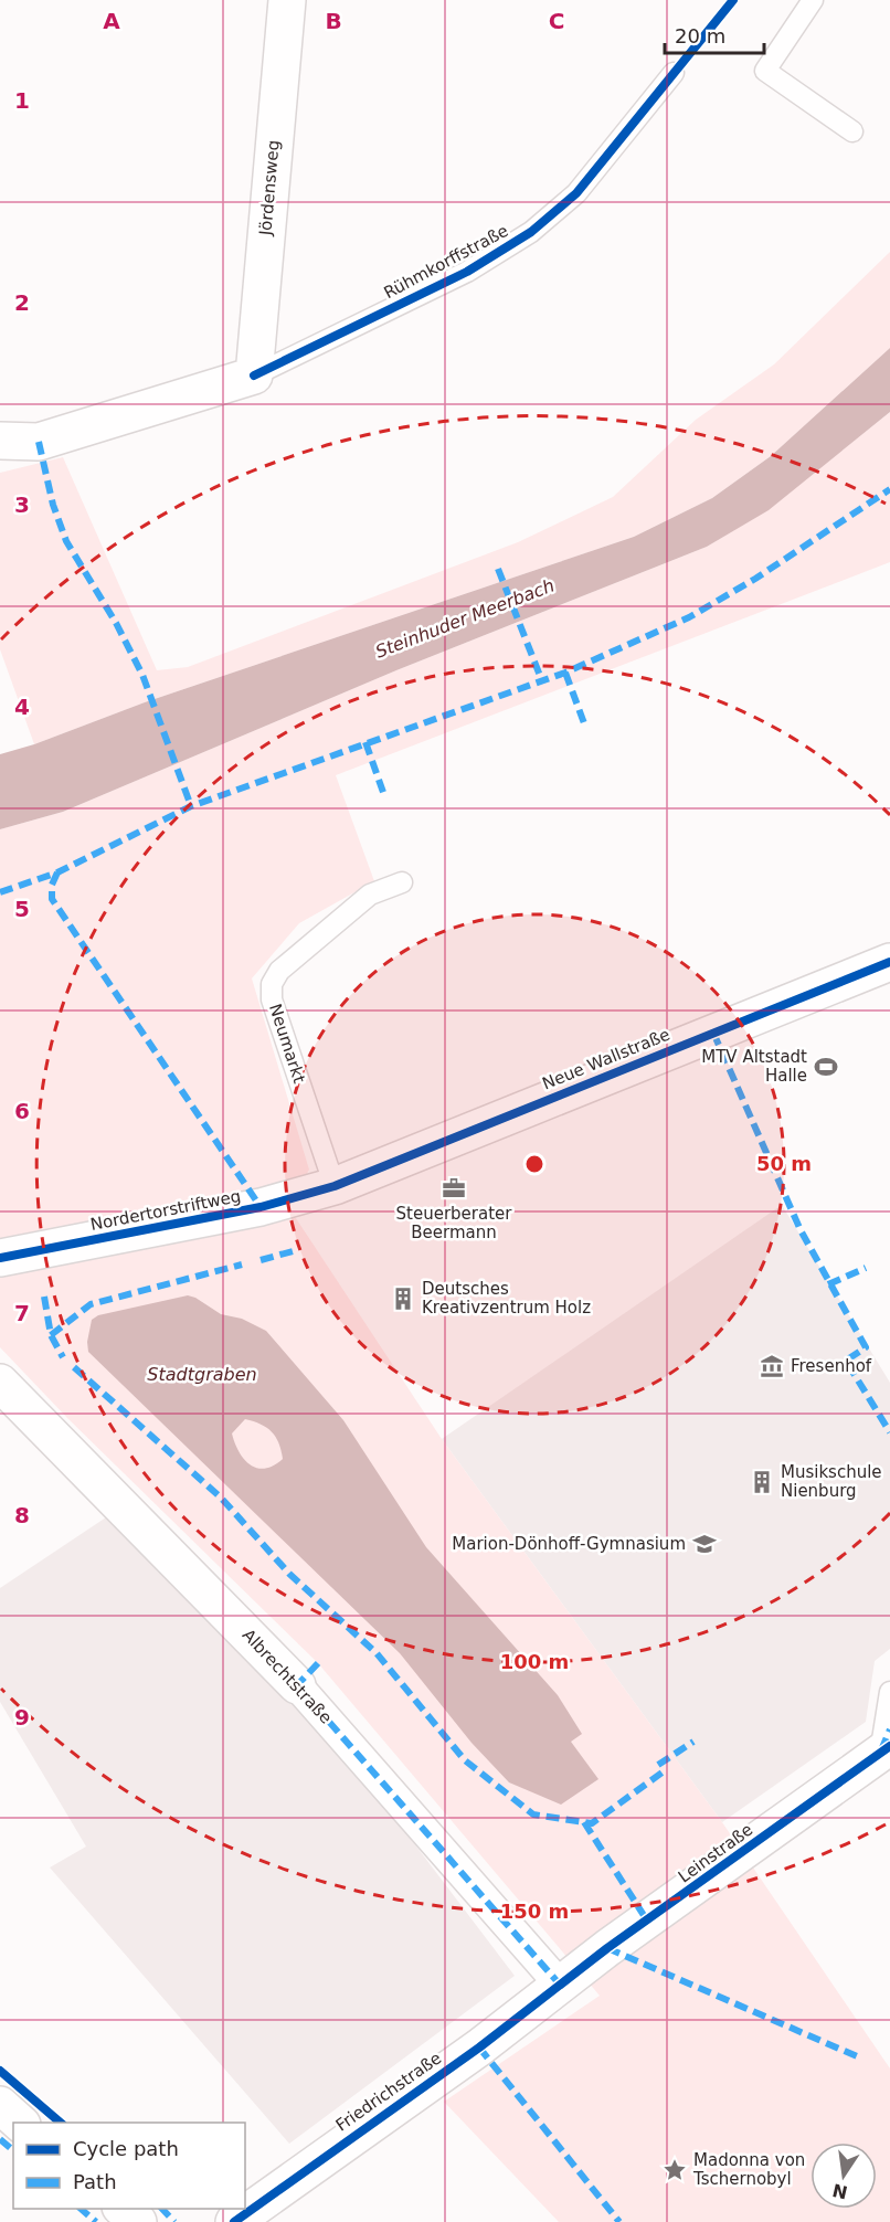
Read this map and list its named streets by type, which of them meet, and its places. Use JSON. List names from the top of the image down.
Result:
{
  "streets": {
    "street": [
      "Jördensweg",
      "Rühmkorffstraße",
      "Neue Wallstraße",
      "Nordertorstriftweg",
      "Albrechtstraße",
      "Leinstraße",
      "Friedrichstraße"
    ],
    "lane": ["Neumarkt"]
  },
  "crossings": [
    ["Jördensweg", "Rühmkorffstraße"],
    ["Neumarkt", "Neue Wallstraße"],
    ["Neumarkt", "Nordertorstriftweg"],
    ["Neue Wallstraße", "Nordertorstriftweg"],
    ["Albrechtstraße", "Leinstraße"],
    ["Albrechtstraße", "Friedrichstraße"],
    ["Leinstraße", "Friedrichstraße"]
  ],
  "water": ["Steinhuder Meerbach", "Stadtgraben"],
  "places": {
    "sports": ["MTV Altstadt Halle"],
    "office": ["Steuerberater Beermann"],
    "building": ["Deutsches Kreativzentrum Holz", "Musikschule Nienburg"],
    "museum": ["Fresenhof"],
    "school or university": ["Marion-Dönhoff-Gymnasium"],
    "place": ["Madonna von Tschernobyl"]
  },
  "legend": ["Cycle path", "Path"],
  "scale_bar": "20 m",
  "north": "bottom",
  "grid": {
    "columns": ["A", "B", "C"],
    "rows": [
      "1",
      "2",
      "3",
      "4",
      "5",
      "6",
      "7",
      "8",
      "9"
    ]
  },
  "rings": ["50 m", "100 m", "150 m"]
}
